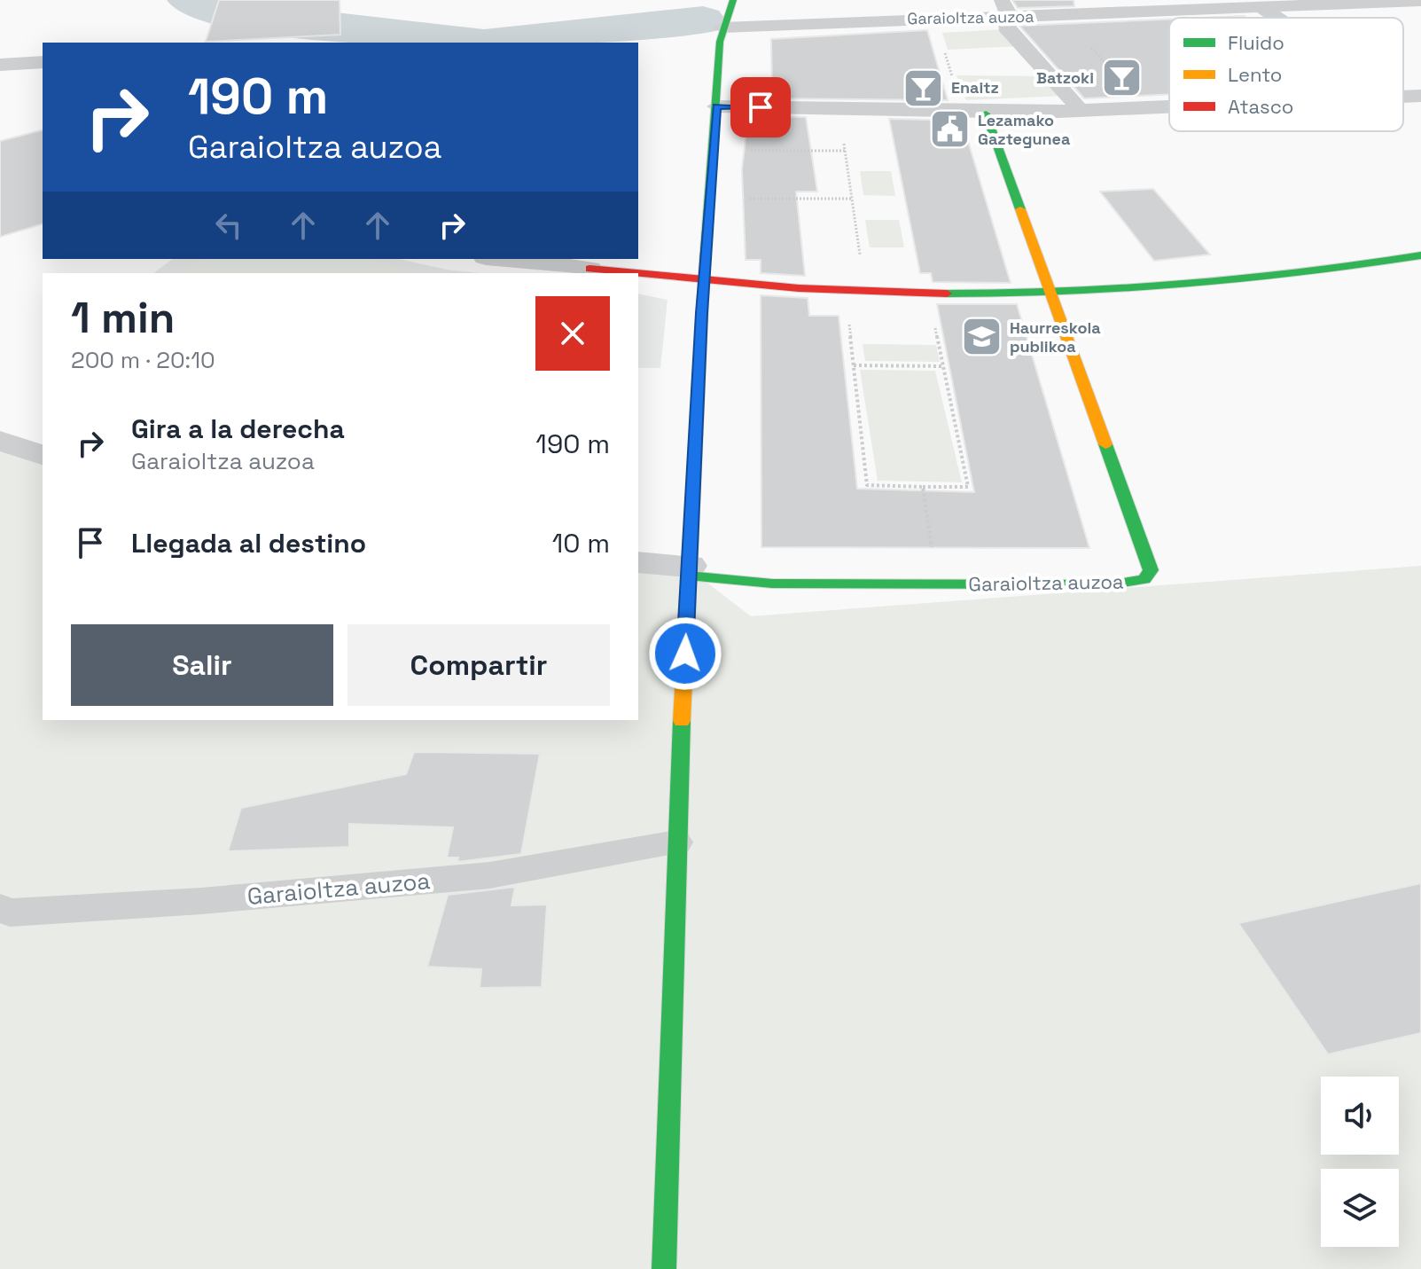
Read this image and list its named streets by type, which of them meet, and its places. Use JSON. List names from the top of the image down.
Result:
{
  "streets": {
    "street": ["Garaioltza auzoa"]
  },
  "places": {
    "bar": ["Batzoki", "Enaitz"],
    "public building": ["Lezamako Gaztegunea"],
    "school or university": ["Haurreskola publikoa"]
  },
  "legend": ["Fluido", "Lento", "Atasco"],
  "page": {
    "turn": ["190 m", "Garaioltza auzoa"],
    "heading": ["1 min", "200 m · 20:10"],
    "list": [
      {
        "name": "Gira a la derecha",
        "note": "Garaioltza auzoa",
        "value": "190 m"
      },
      {
        "name": "Llegada al destino",
        "value": "10 m"
      }
    ],
    "buttons": ["Salir", "Compartir"]
  }
}
